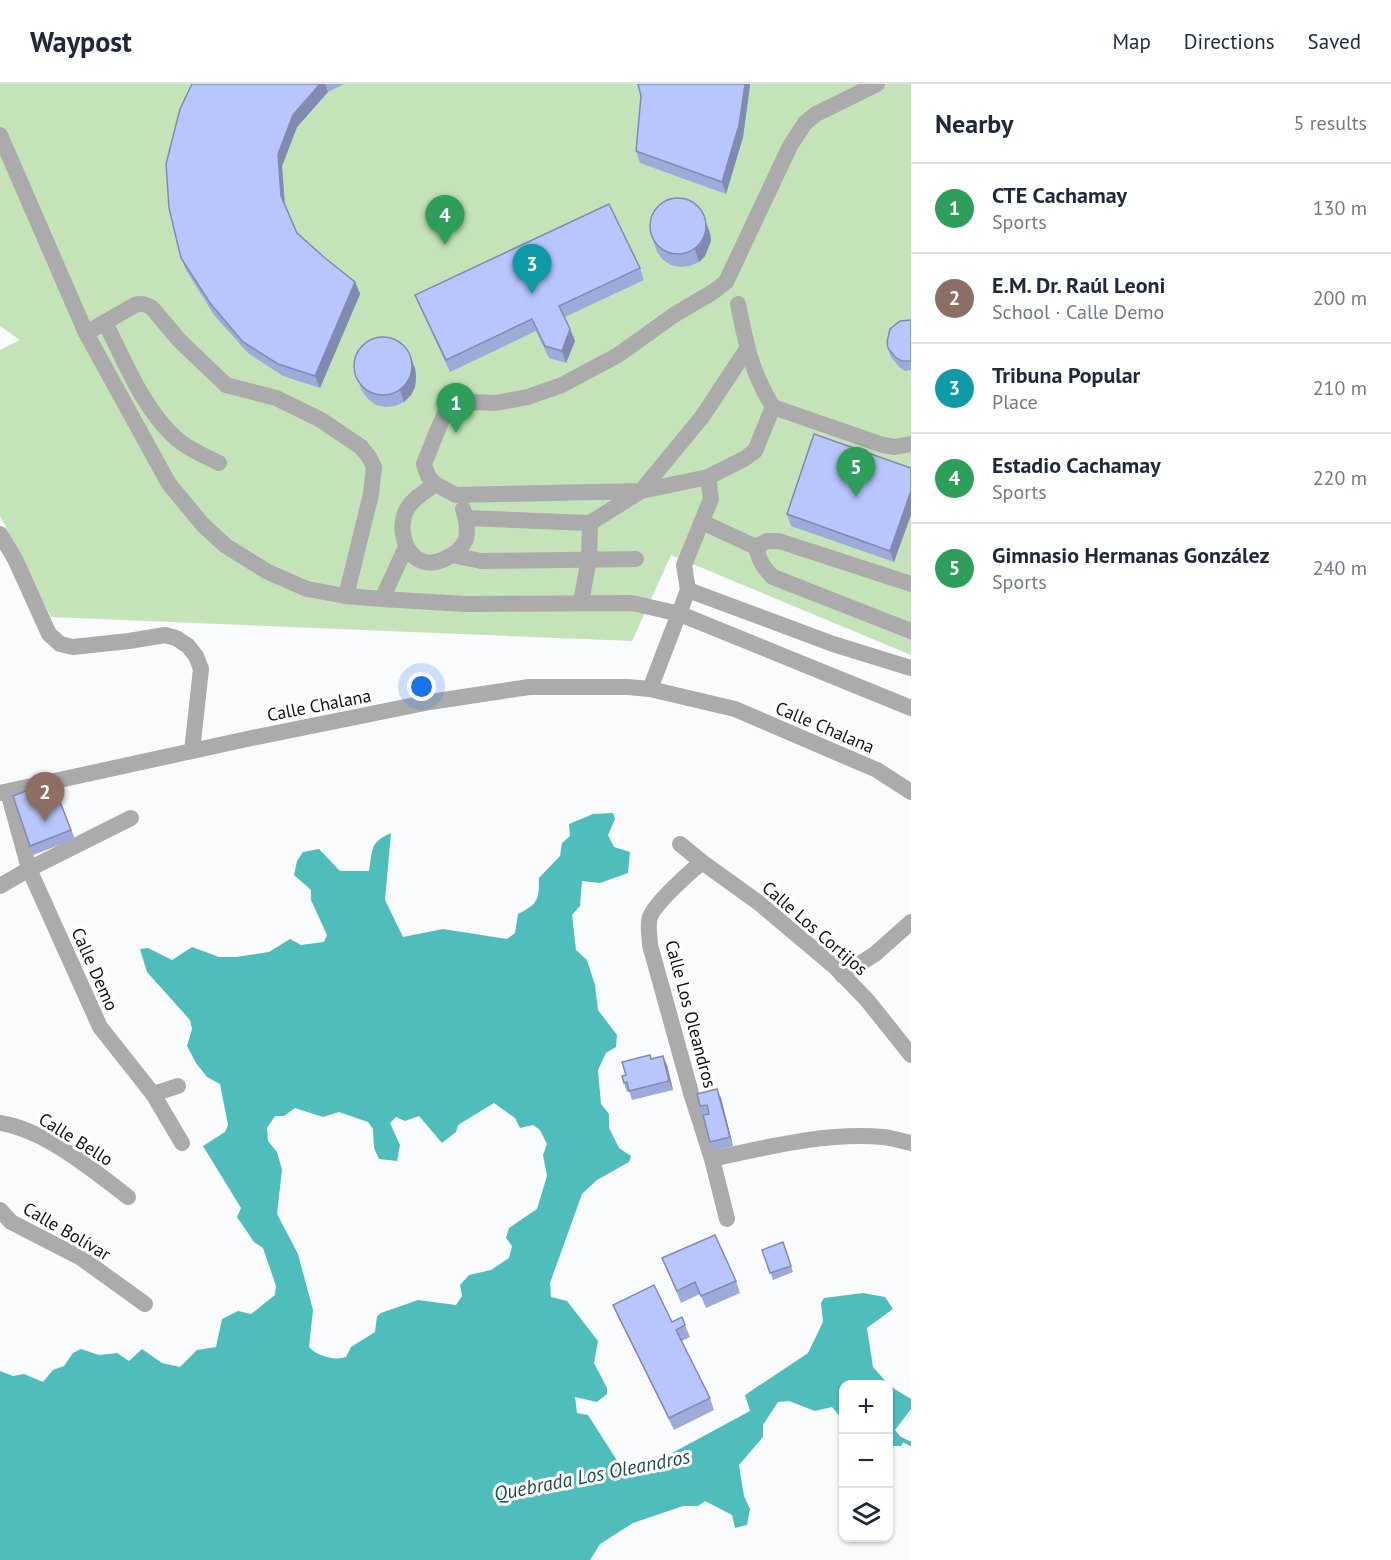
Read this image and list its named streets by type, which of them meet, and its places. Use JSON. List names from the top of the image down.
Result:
{
  "streets": {
    "street": [
      "Calle Chalana",
      "Calle Los Cortijos",
      "Calle Demo",
      "Calle Los Oleandros",
      "Calle Bello",
      "Calle Bolívar"
    ]
  },
  "crossings": [
    ["Calle Chalana", "Calle Demo"],
    ["Calle Los Cortijos", "Calle Los Oleandros"]
  ],
  "water": ["Quebrada Los Oleandros"],
  "page": {
    "header": "Waypost",
    "nav": ["Map", "Directions", "Saved"],
    "heading": ["Nearby", "5 results"],
    "list": [
      {
        "mark": "1",
        "name": "CTE Cachamay",
        "note": "Sports",
        "value": "130 m"
      },
      {
        "mark": "2",
        "name": "E.M. Dr. Raúl Leoni",
        "note": "School · Calle Demo",
        "value": "200 m"
      },
      {
        "mark": "3",
        "name": "Tribuna Popular",
        "note": "Place",
        "value": "210 m"
      },
      {
        "mark": "4",
        "name": "Estadio Cachamay",
        "note": "Sports",
        "value": "220 m"
      },
      {
        "mark": "5",
        "name": "Gimnasio Hermanas González",
        "note": "Sports",
        "value": "240 m"
      }
    ],
    "pins": [
      "4",
      "3",
      "1",
      "5",
      "2"
    ],
    "map_buttons": ["+", "−"]
  }
}
